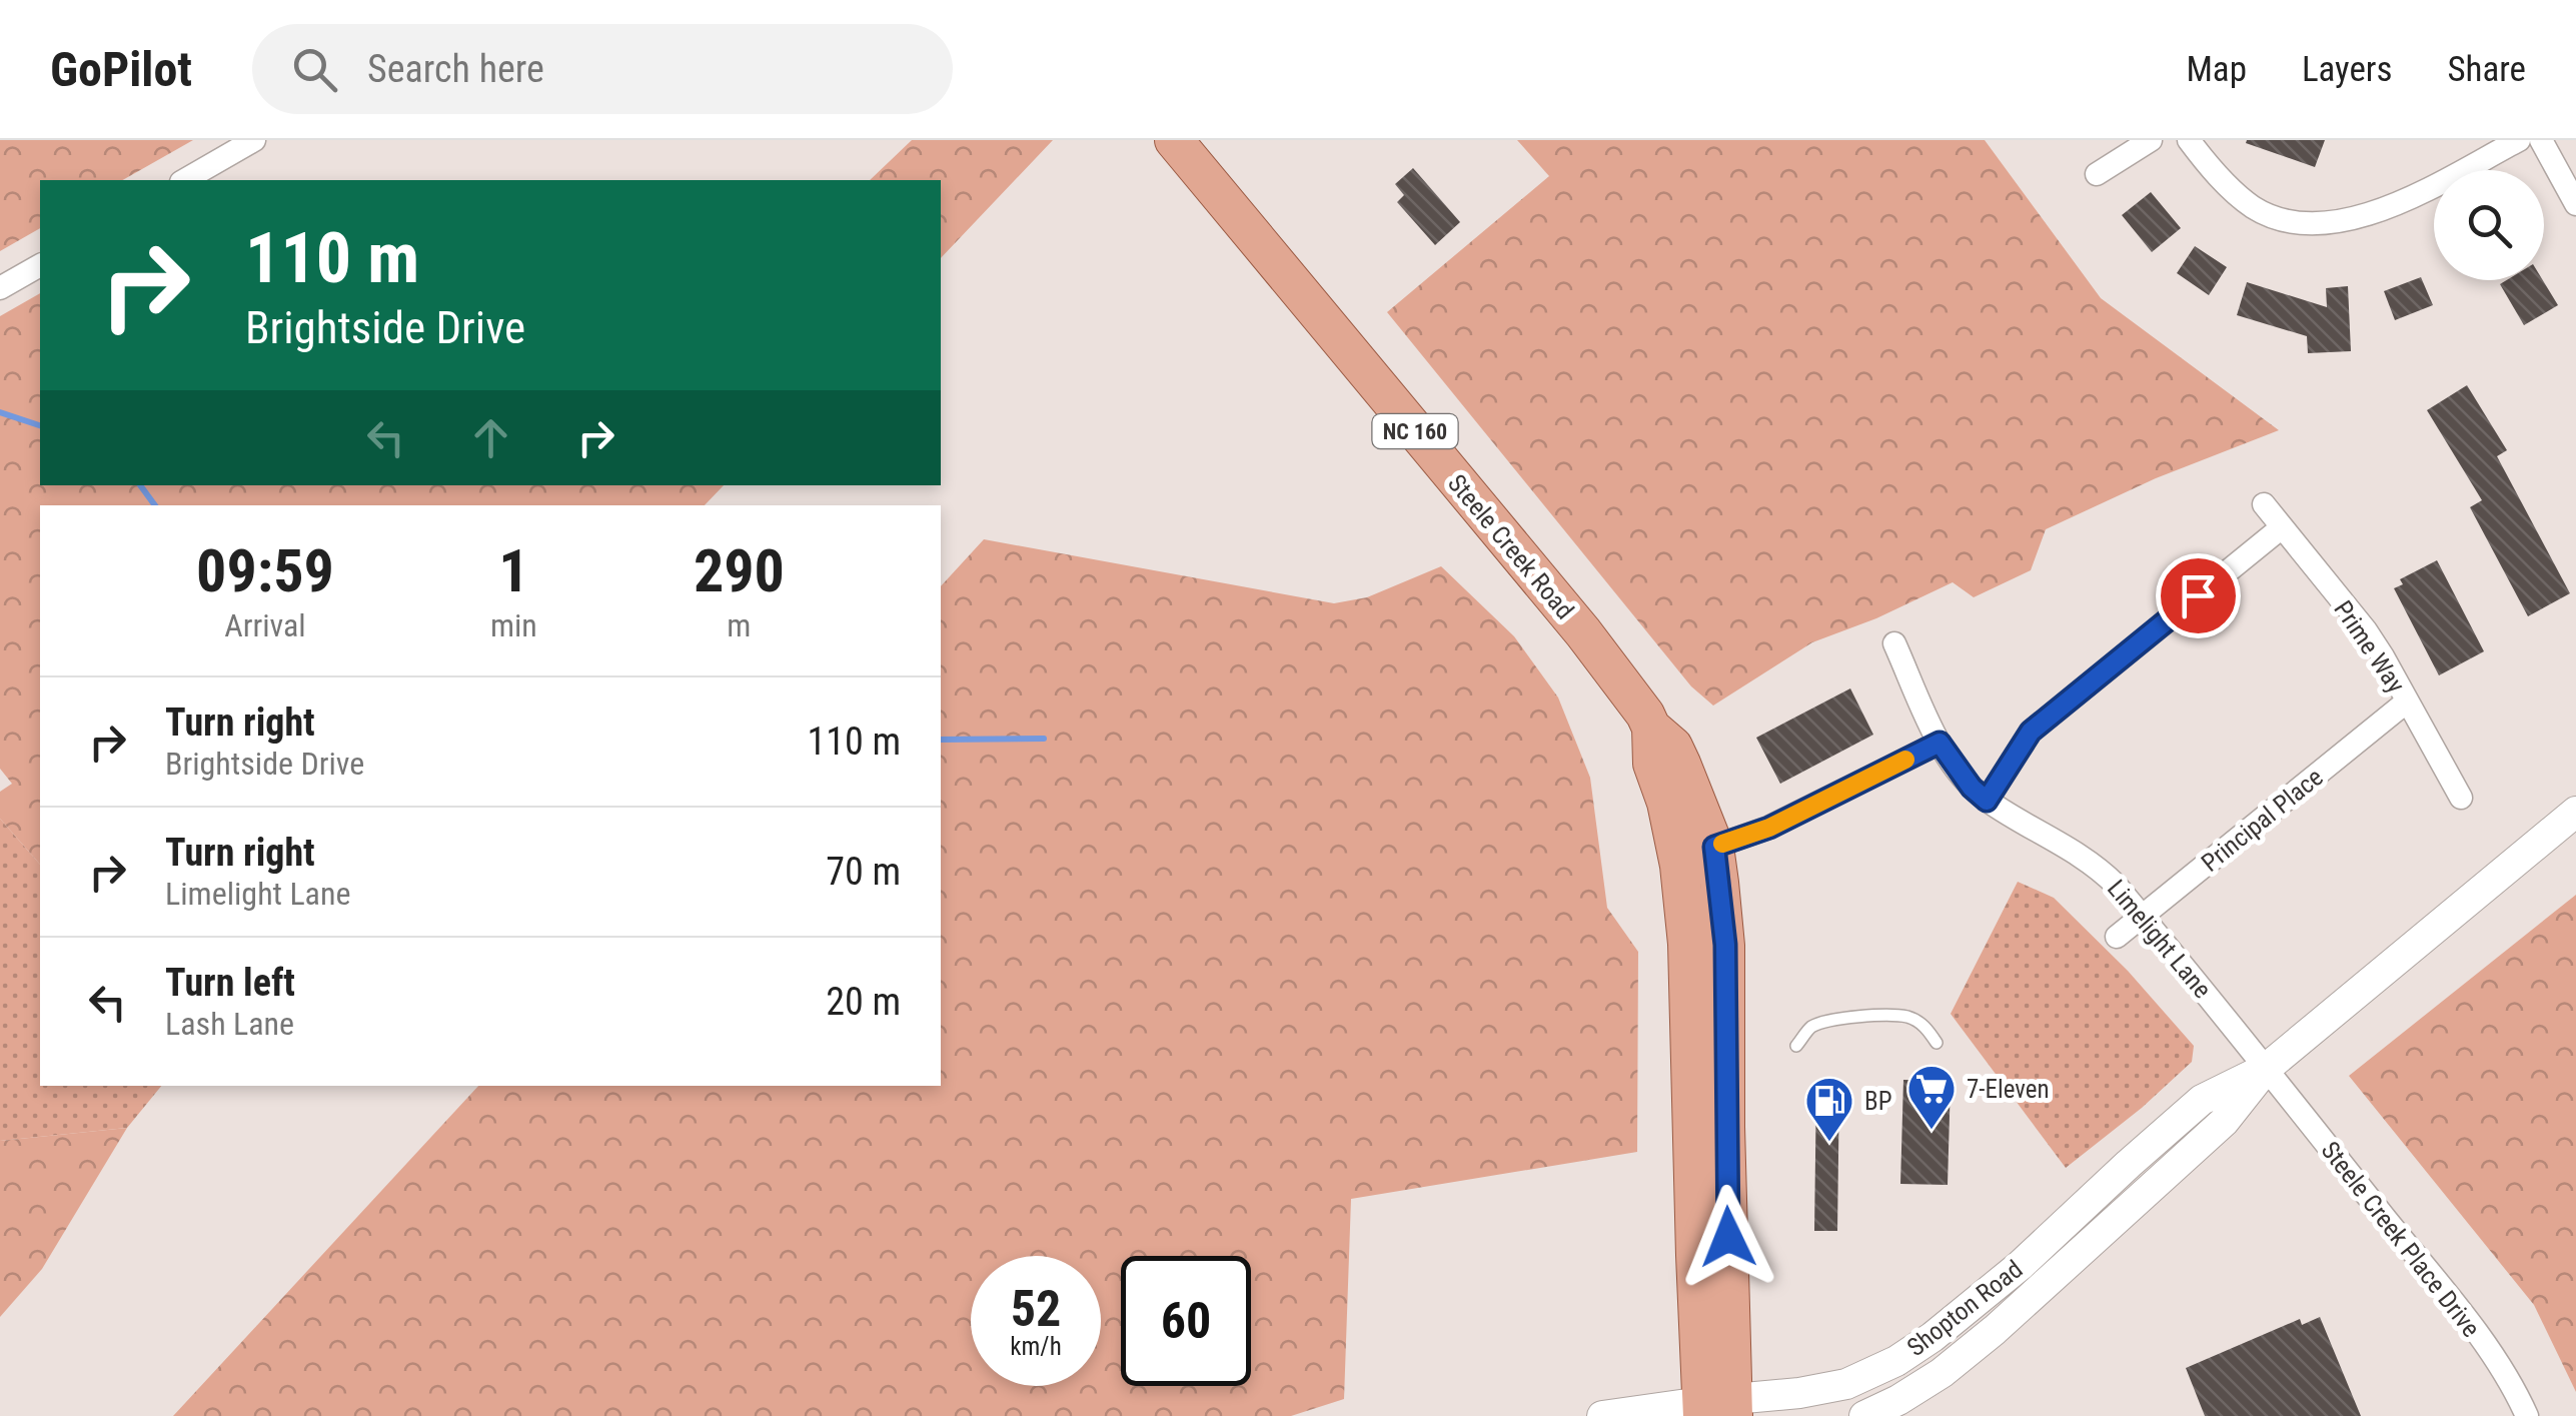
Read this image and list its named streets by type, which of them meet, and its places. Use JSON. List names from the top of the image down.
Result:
{
  "streets": {
    "main road": ["NC 160", "Steele Creek Road"],
    "street": [
      "Prime Way",
      "Principal Place",
      "Limelight Lane",
      "Steele Creek Place Drive",
      "Shopton Road"
    ]
  },
  "crossings": [
    ["Steele Creek Road", "Shopton Road"],
    ["Prime Way", "Principal Place"],
    ["Principal Place", "Limelight Lane"],
    ["Limelight Lane", "Steele Creek Place Drive"],
    ["Limelight Lane", "Shopton Road"],
    ["Steele Creek Place Drive", "Shopton Road"]
  ],
  "places": {
    "supermarket": ["7-Eleven"],
    "fuel station": ["BP"]
  },
  "page": {
    "header": "GoPilot",
    "search": "Search here",
    "nav": ["Map", "Layers", "Share"],
    "turn": ["110 m", "Brightside Drive"],
    "eta": [
      "09:59",
      "Arrival",
      "1",
      "min",
      "290",
      "m"
    ],
    "list": [
      {
        "name": "Turn right",
        "note": "Brightside Drive",
        "value": "110 m"
      },
      {
        "name": "Turn right",
        "note": "Limelight Lane",
        "value": "70 m"
      },
      {
        "name": "Turn left",
        "note": "Lash Lane",
        "value": "20 m"
      }
    ],
    "speed": "52 km/h",
    "limit": "60"
  }
}
